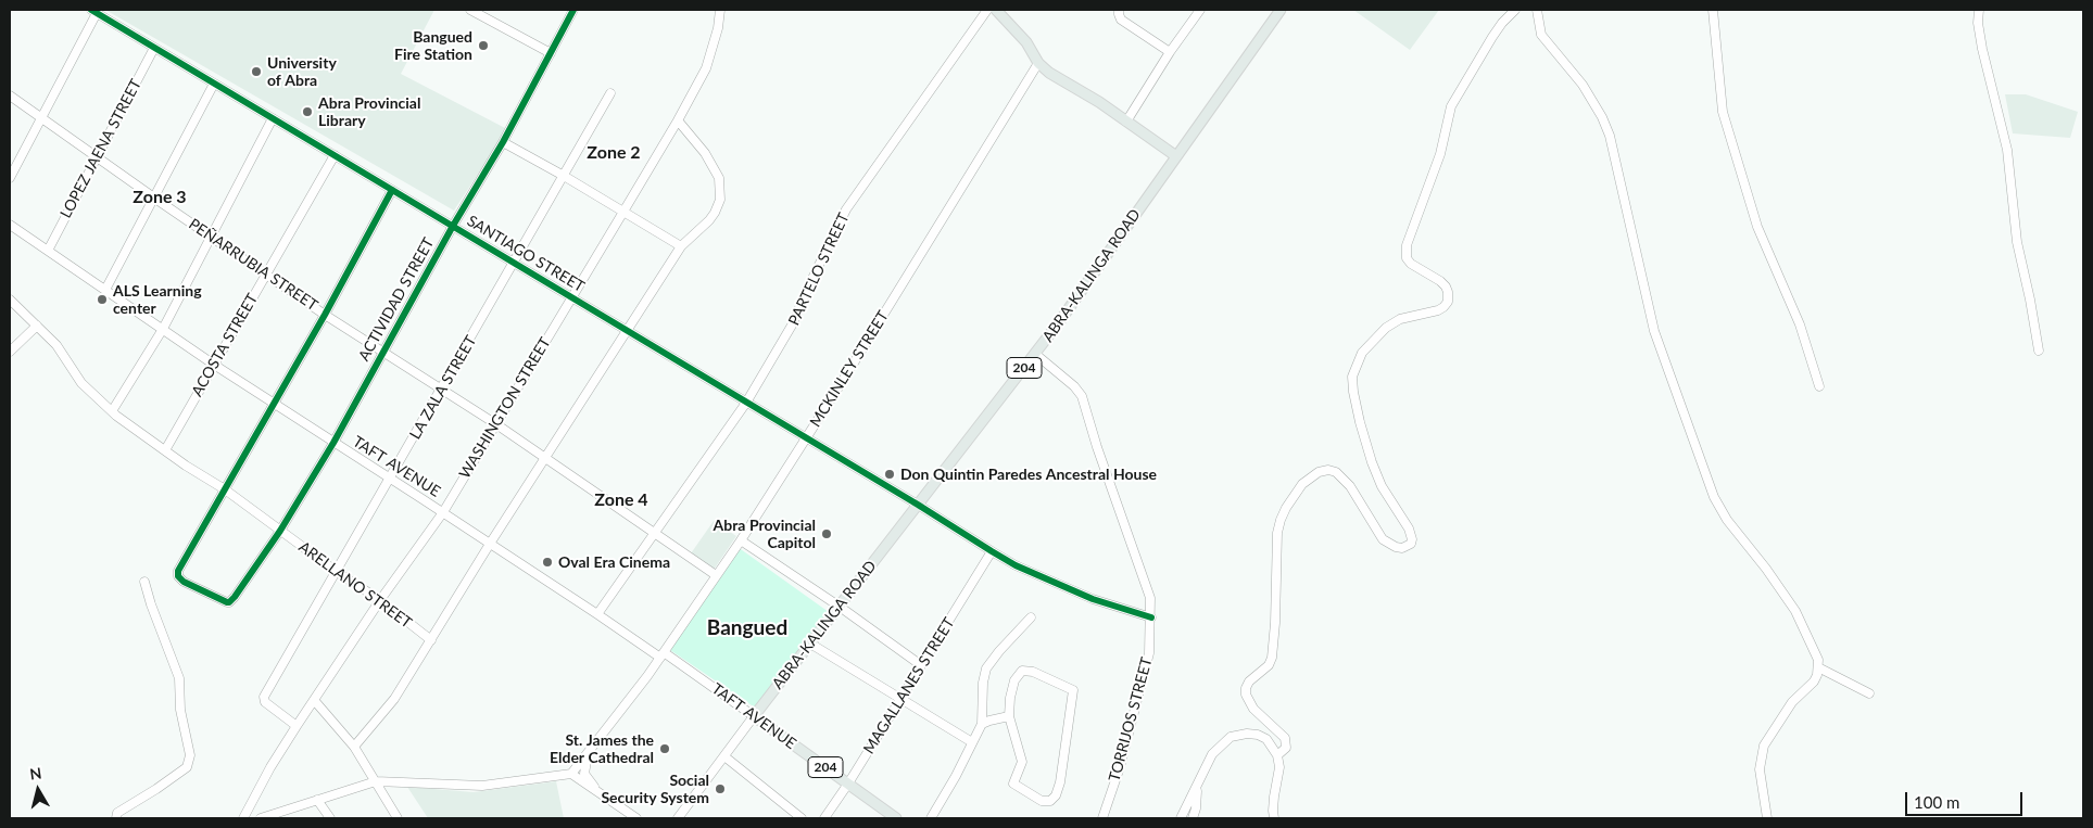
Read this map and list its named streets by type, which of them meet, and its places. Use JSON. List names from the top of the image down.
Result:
{
  "streets": {
    "main road": ["ABRA-KALINGA ROAD", "204", "TAFT AVENUE"],
    "street": [
      "LOPEZ JAENA STREET",
      "SANTIAGO STREET",
      "PEÑARRUBIA STREET",
      "PARTELO STREET",
      "ACTIVIDAD STREET",
      "ACOSTA STREET",
      "MCKINLEY STREET",
      "LA ZALA STREET",
      "WASHINGTON STREET",
      "ARELLANO STREET",
      "MAGALLANES STREET",
      "TORRIJOS STREET"
    ]
  },
  "crossings": [
    ["LOPEZ JAENA STREET", "SANTIAGO STREET"],
    ["LOPEZ JAENA STREET", "PEÑARRUBIA STREET"],
    ["LOPEZ JAENA STREET", "TAFT AVENUE"],
    ["SANTIAGO STREET", "PARTELO STREET"],
    ["SANTIAGO STREET", "ABRA-KALINGA ROAD"],
    ["SANTIAGO STREET", "ACTIVIDAD STREET"],
    ["SANTIAGO STREET", "ACOSTA STREET"],
    ["SANTIAGO STREET", "MCKINLEY STREET"],
    ["SANTIAGO STREET", "LA ZALA STREET"],
    ["SANTIAGO STREET", "WASHINGTON STREET"],
    ["SANTIAGO STREET", "MAGALLANES STREET"],
    ["SANTIAGO STREET", "TORRIJOS STREET"],
    ["PEÑARRUBIA STREET", "PARTELO STREET"],
    ["PEÑARRUBIA STREET", "ACTIVIDAD STREET"],
    ["PEÑARRUBIA STREET", "ACOSTA STREET"],
    ["PEÑARRUBIA STREET", "MCKINLEY STREET"],
    ["PEÑARRUBIA STREET", "LA ZALA STREET"],
    ["PEÑARRUBIA STREET", "WASHINGTON STREET"],
    ["PARTELO STREET", "TAFT AVENUE"],
    ["ABRA-KALINGA ROAD", "TAFT AVENUE"],
    ["ABRA-KALINGA ROAD", "TORRIJOS STREET"],
    ["ACTIVIDAD STREET", "TAFT AVENUE"],
    ["ACTIVIDAD STREET", "ARELLANO STREET"],
    ["ACOSTA STREET", "TAFT AVENUE"],
    ["ACOSTA STREET", "ARELLANO STREET"],
    ["MCKINLEY STREET", "TAFT AVENUE"],
    ["LA ZALA STREET", "WASHINGTON STREET"],
    ["LA ZALA STREET", "TAFT AVENUE"],
    ["LA ZALA STREET", "ARELLANO STREET"],
    ["WASHINGTON STREET", "TAFT AVENUE"],
    ["WASHINGTON STREET", "ARELLANO STREET"],
    ["TAFT AVENUE", "MAGALLANES STREET"]
  ],
  "districts": [
    "Zone 2",
    "Zone 3",
    "Zone 4",
    "Bangued"
  ],
  "places": [
    "Bangued Fire Station",
    "University of Abra",
    "Abra Provincial Library",
    "ALS Learning center",
    "Don Quintin Paredes Ancestral House",
    "Abra Provincial Capitol",
    "Oval Era Cinema",
    "St. James the Elder Cathedral",
    "Social Security System"
  ],
  "scale_bar": "100 m",
  "north": "top"
}
